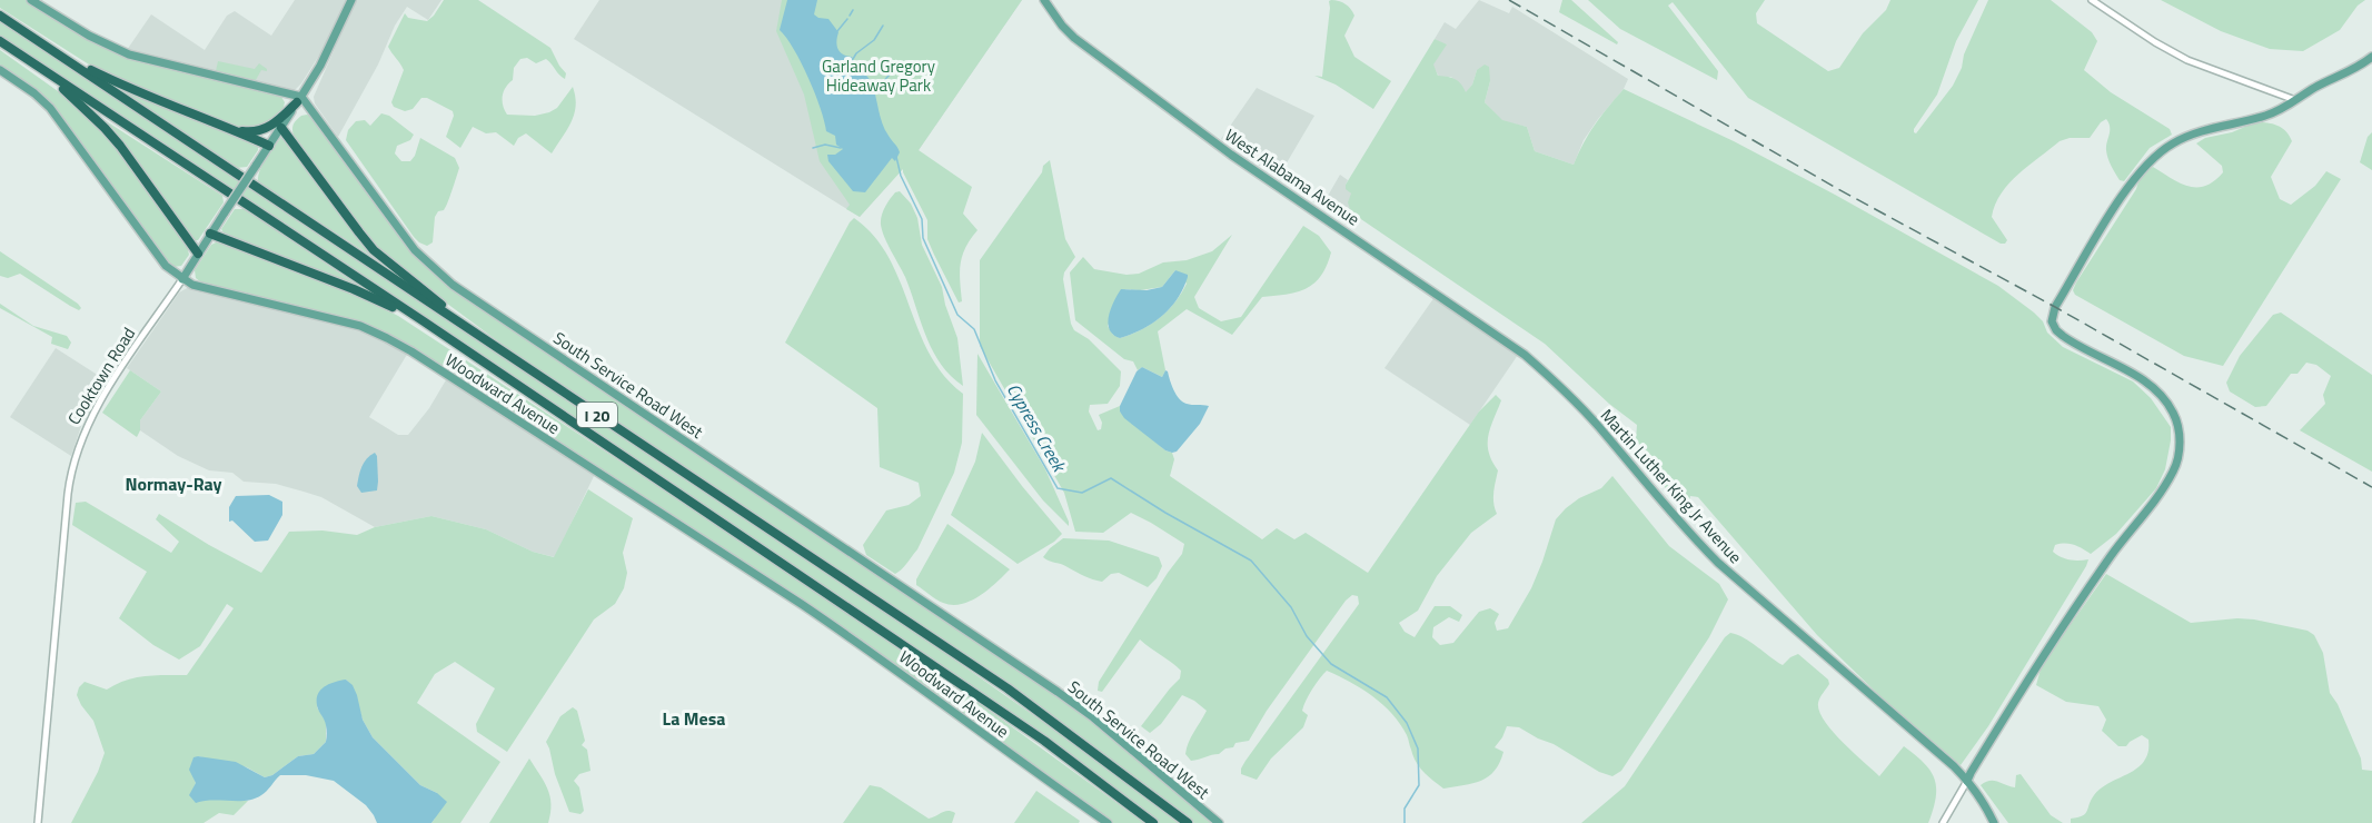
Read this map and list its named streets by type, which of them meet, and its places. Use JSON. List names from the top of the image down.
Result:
{
  "streets": {
    "highway": ["I 20"],
    "main road": [
      "West Alabama Avenue",
      "Cooktown Road",
      "South Service Road West",
      "Woodward Avenue",
      "Martin Luther King Jr Avenue"
    ]
  },
  "crossings": [
    ["West Alabama Avenue", "Martin Luther King Jr Avenue"],
    ["Cooktown Road", "South Service Road West"],
    ["Cooktown Road", "Woodward Avenue"]
  ],
  "districts": ["Normay-Ray", "La Mesa"],
  "water": ["Cypress Creek"],
  "parks": ["Garland Gregory Hideaway Park"]
}
